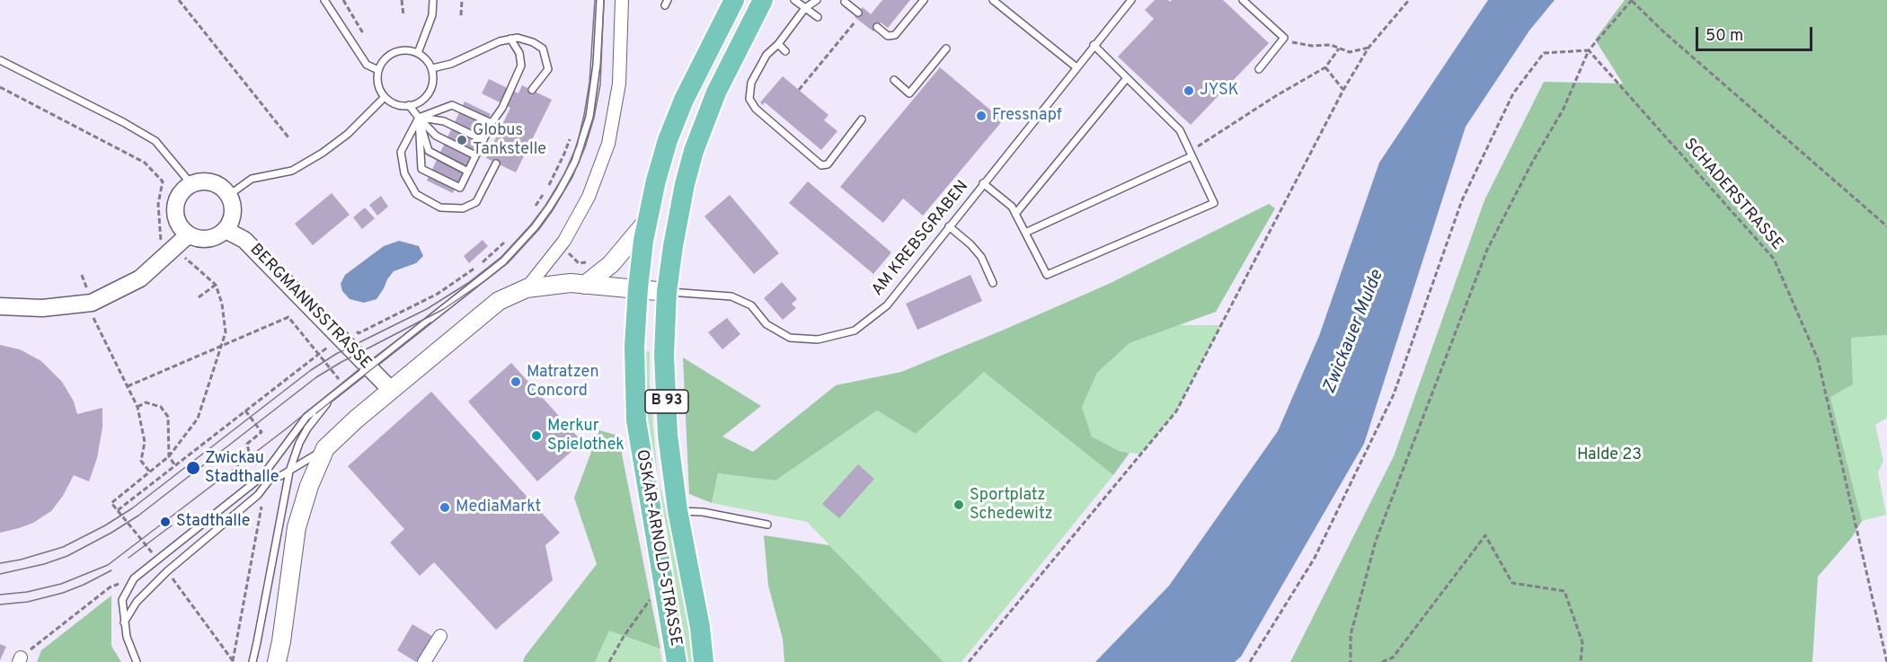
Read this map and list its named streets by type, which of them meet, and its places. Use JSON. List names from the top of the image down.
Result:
{
  "streets": {
    "main road": ["B 93", "OSKAR-ARNOLD-STRASSE"],
    "street": ["BERGMANNSSTRASSE"],
    "lane": ["AM KREBSGRABEN"],
    "path": ["SCHADERSTRASSE"]
  },
  "crossings": [
    ["AM KREBSGRABEN", "OSKAR-ARNOLD-STRASSE"]
  ],
  "water": ["Zwickauer Mulde"],
  "parks": ["Halde 23"],
  "places": [
    "JYSK",
    "Fressnapf",
    "Globus Tankstelle",
    "Matratzen Concord",
    "Merkur Spielothek",
    "Zwickau Stadthalle",
    "Sportplatz Schedewitz",
    "MediaMarkt",
    "Stadthalle"
  ],
  "scale_bar": "50 m"
}
